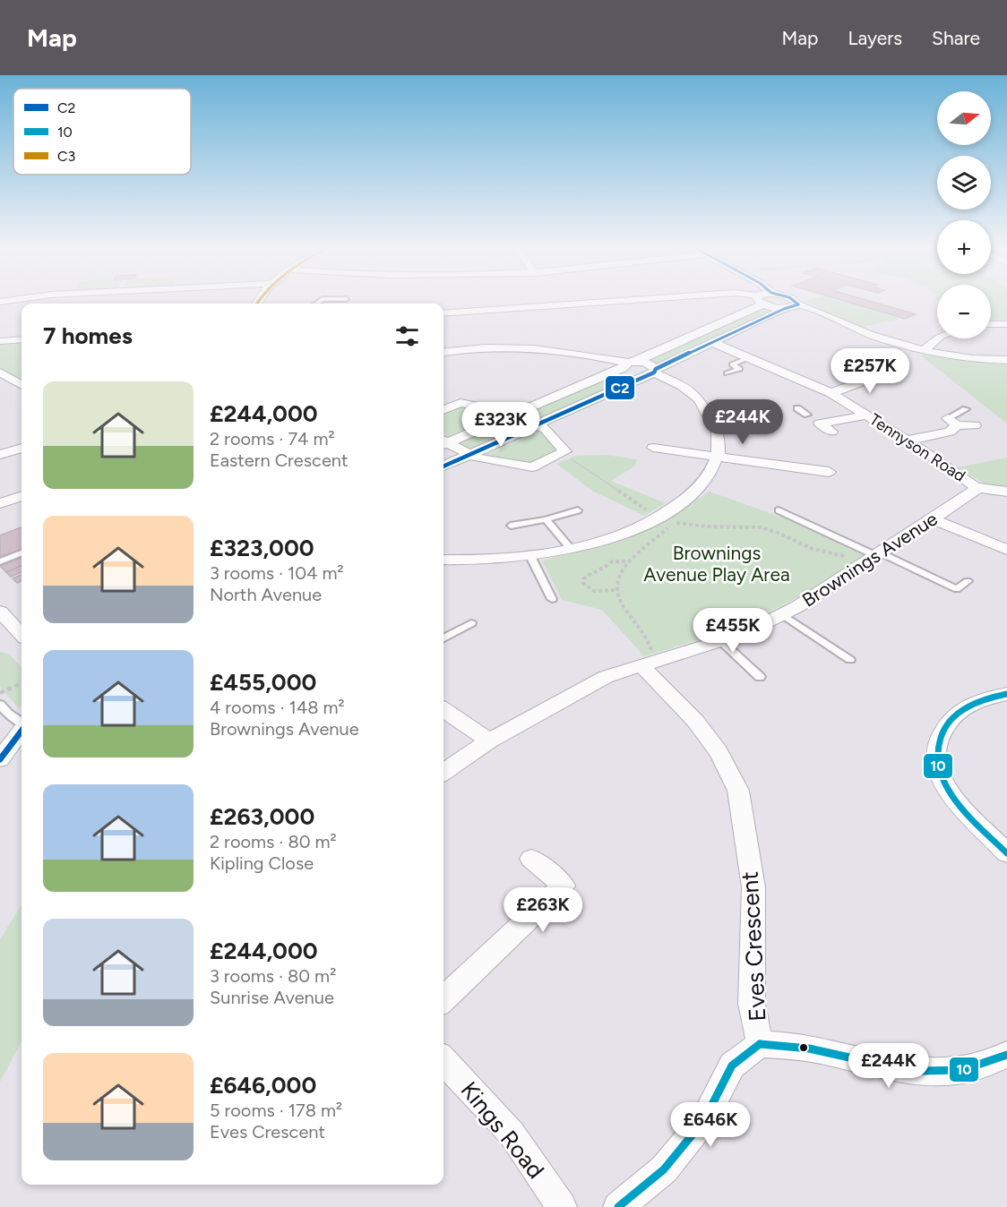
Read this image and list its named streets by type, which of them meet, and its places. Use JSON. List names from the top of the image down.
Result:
{
  "streets": {
    "street": [
      "Tennyson Road",
      "Brownings Avenue",
      "Eves Crescent",
      "Kings Road"
    ]
  },
  "crossings": [
    ["Tennyson Road", "Brownings Avenue"],
    ["Brownings Avenue", "Eves Crescent"]
  ],
  "parks": ["Brownings Avenue Play Area"],
  "lines": ["transit line C2", "transit line C3", "transit line 10"],
  "legend": ["C2", "10", "C3"],
  "north": "right",
  "page": {
    "header": "Map",
    "nav": ["Map", "Layers", "Share"],
    "map_buttons": ["+", "−"],
    "heading": "7 homes",
    "price": [
      "£257K",
      "£244K",
      "£323K",
      "£455K",
      "£263K",
      "£244K",
      "£646K"
    ],
    "list": [
      {
        "name": "£244,000",
        "note": "2 rooms · 74 m² · Eastern Crescent"
      },
      {
        "name": "£323,000",
        "note": "3 rooms · 104 m² · North Avenue"
      },
      {
        "name": "£455,000",
        "note": "4 rooms · 148 m² · Brownings Avenue"
      },
      {
        "name": "£263,000",
        "note": "2 rooms · 80 m² · Kipling Close"
      },
      {
        "name": "£244,000",
        "note": "3 rooms · 80 m² · Sunrise Avenue"
      },
      {
        "name": "£646,000",
        "note": "5 rooms · 178 m² · Eves Crescent"
      }
    ]
  }
}
